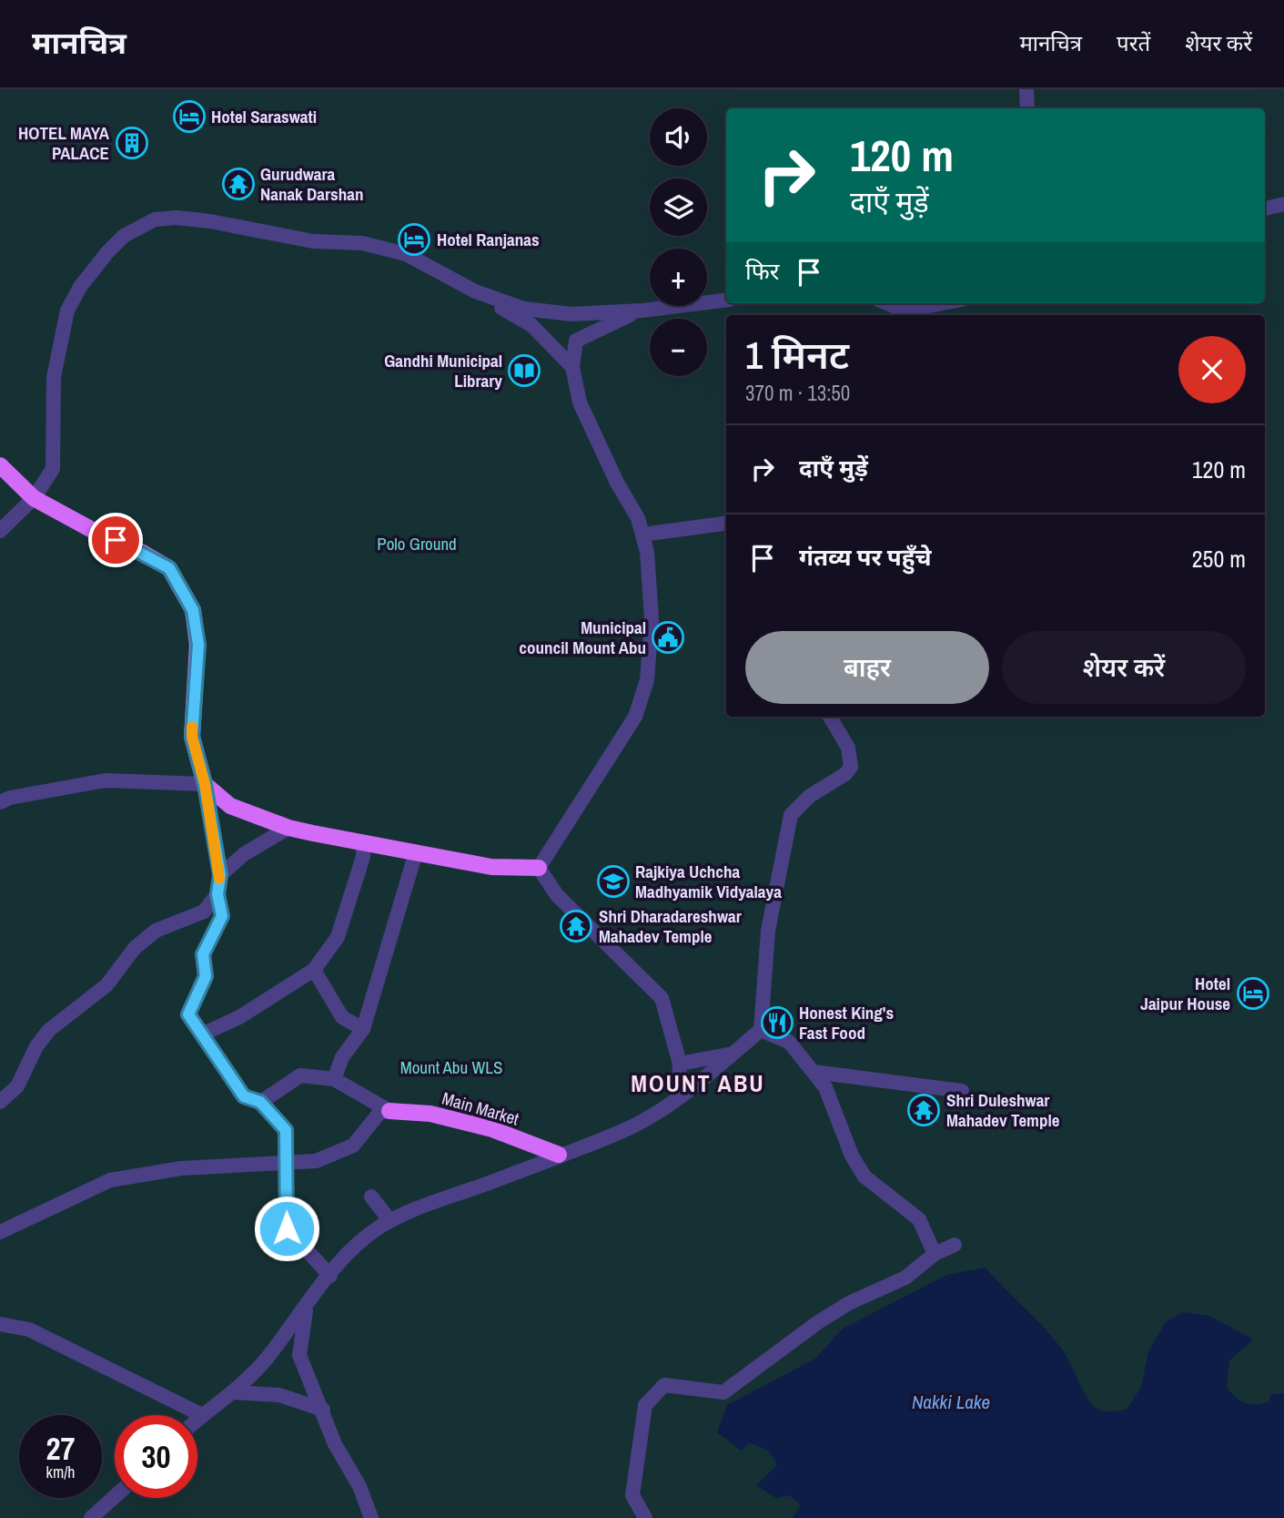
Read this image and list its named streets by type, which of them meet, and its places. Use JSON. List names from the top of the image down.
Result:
{
  "streets": {
    "main road": ["Main Market"]
  },
  "districts": ["MOUNT ABU"],
  "water": ["Nakki Lake"],
  "parks": ["Polo Ground", "Mount Abu WLS"],
  "places": {
    "hotel": ["Hotel Saraswati", "Hotel Ranjanas", "Hotel Jaipur House"],
    "building": ["HOTEL MAYA PALACE"],
    "temple": ["Gurudwara Nanak Darshan", "Shri Dharadareshwar Mahadev Temple", "Shri Duleshwar Mahadev Temple"],
    "library": ["Gandhi Municipal Library"],
    "public building": ["Municipal council Mount Abu"],
    "school or university": ["Rajkiya Uchcha Madhyamik Vidyalaya"],
    "restaurant": ["Honest King's Fast Food"]
  },
  "page": {
    "header": "मानचित्र",
    "nav": ["मानचित्र", "परतें", "शेयर करें"],
    "map_buttons": ["+", "−"],
    "turn": ["120 m", "दाएँ मुड़ें"],
    "then": "फिर",
    "heading": ["1 मिनट", "370 m · 13:50"],
    "list": [
      {
        "name": "दाएँ मुड़ें",
        "value": "120 m"
      },
      {
        "name": "गंतव्य पर पहुँचे",
        "value": "250 m"
      }
    ],
    "buttons": ["बाहर", "शेयर करें"],
    "speed": "27 km/h",
    "limit": "30"
  }
}
